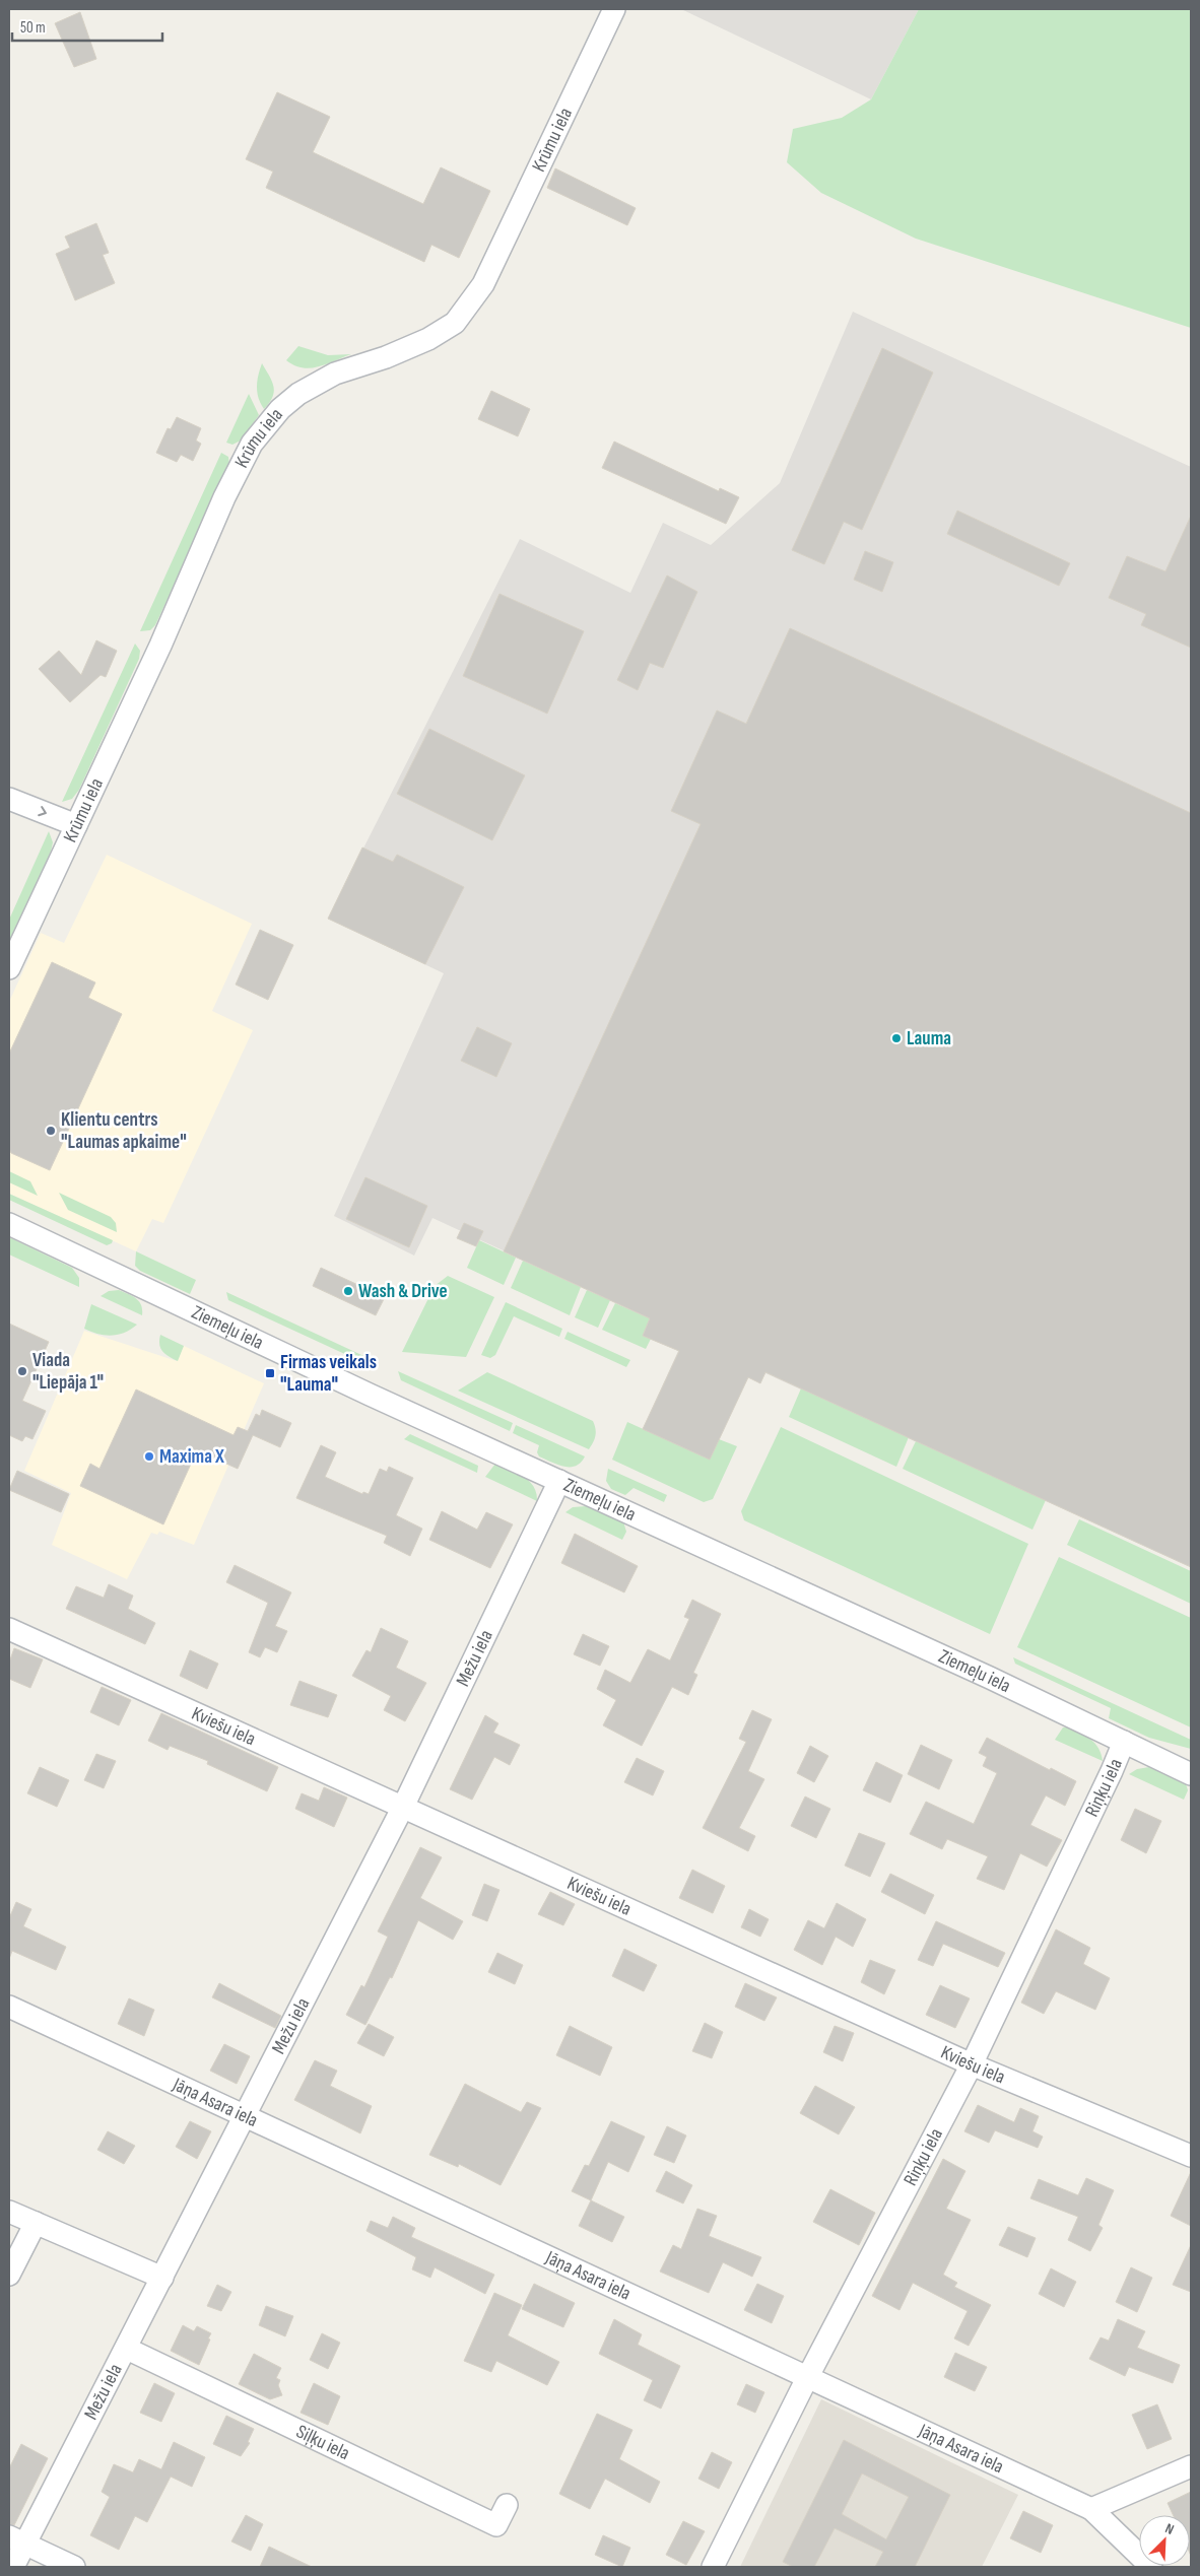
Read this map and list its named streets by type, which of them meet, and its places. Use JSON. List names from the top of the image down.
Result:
{
  "streets": {
    "street": [
      "Krūmu iela",
      "Ziemeļu iela",
      "Mežu iela",
      "Kviešu iela",
      "Riņķu iela",
      "Jāņa Asara iela",
      "Siļķu iela"
    ]
  },
  "crossings": [
    ["Ziemeļu iela", "Mežu iela"],
    ["Ziemeļu iela", "Riņķu iela"],
    ["Mežu iela", "Kviešu iela"],
    ["Mežu iela", "Jāņa Asara iela"],
    ["Mežu iela", "Siļķu iela"],
    ["Kviešu iela", "Riņķu iela"],
    ["Riņķu iela", "Jāņa Asara iela"]
  ],
  "places": {
    "other": [
      "Lauma",
      "Klientu centrs \"Laumas apkaime\"",
      "Wash & Drive",
      "Viada \"Liepāja 1\"",
      "Maxima X"
    ],
    "transit": ["Firmas veikals \"Lauma\""]
  },
  "scale_bar": "50 m",
  "north": "top right"
}
